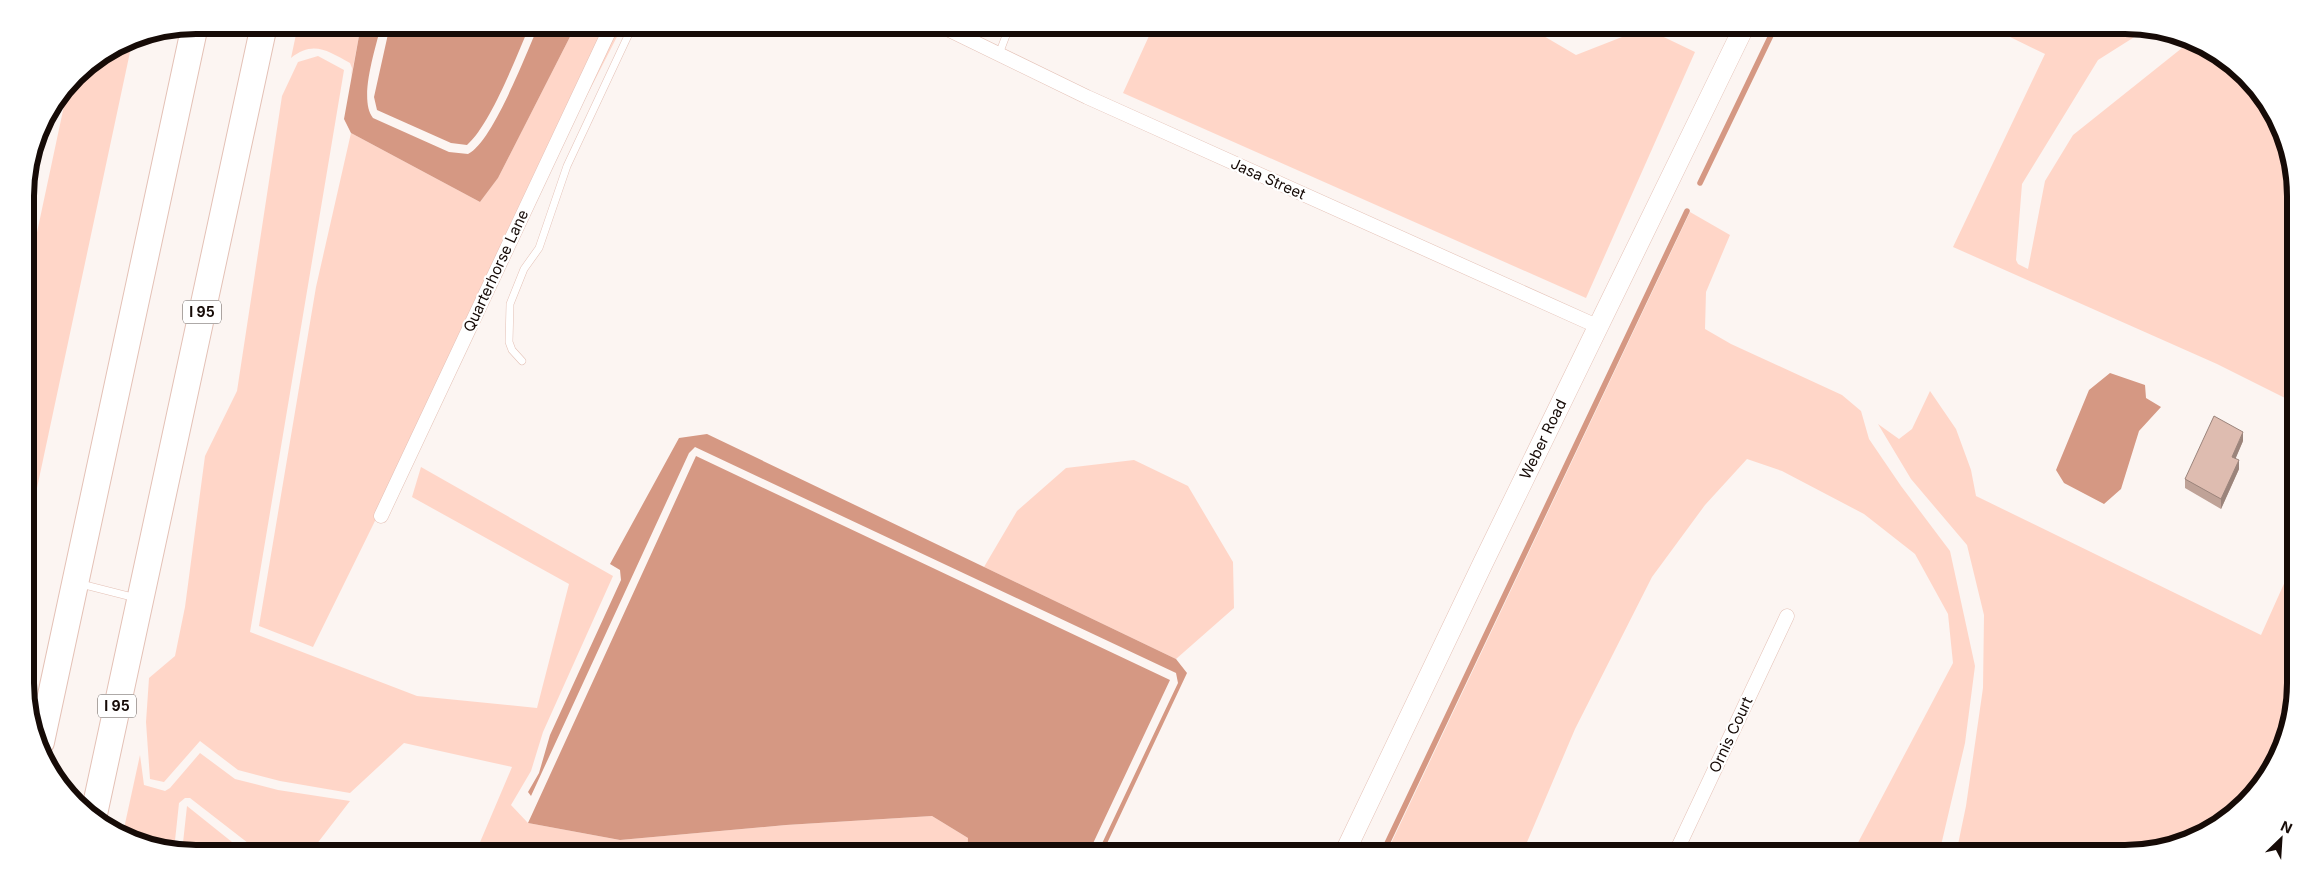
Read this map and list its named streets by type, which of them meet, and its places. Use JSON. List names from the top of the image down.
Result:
{
  "streets": {
    "highway": ["I 95"],
    "street": [
      "Jasa Street",
      "Quarterhorse Lane",
      "Weber Road",
      "Ornis Court"
    ]
  },
  "crossings": [
    ["Jasa Street", "Weber Road"]
  ],
  "north": "top right"
}
